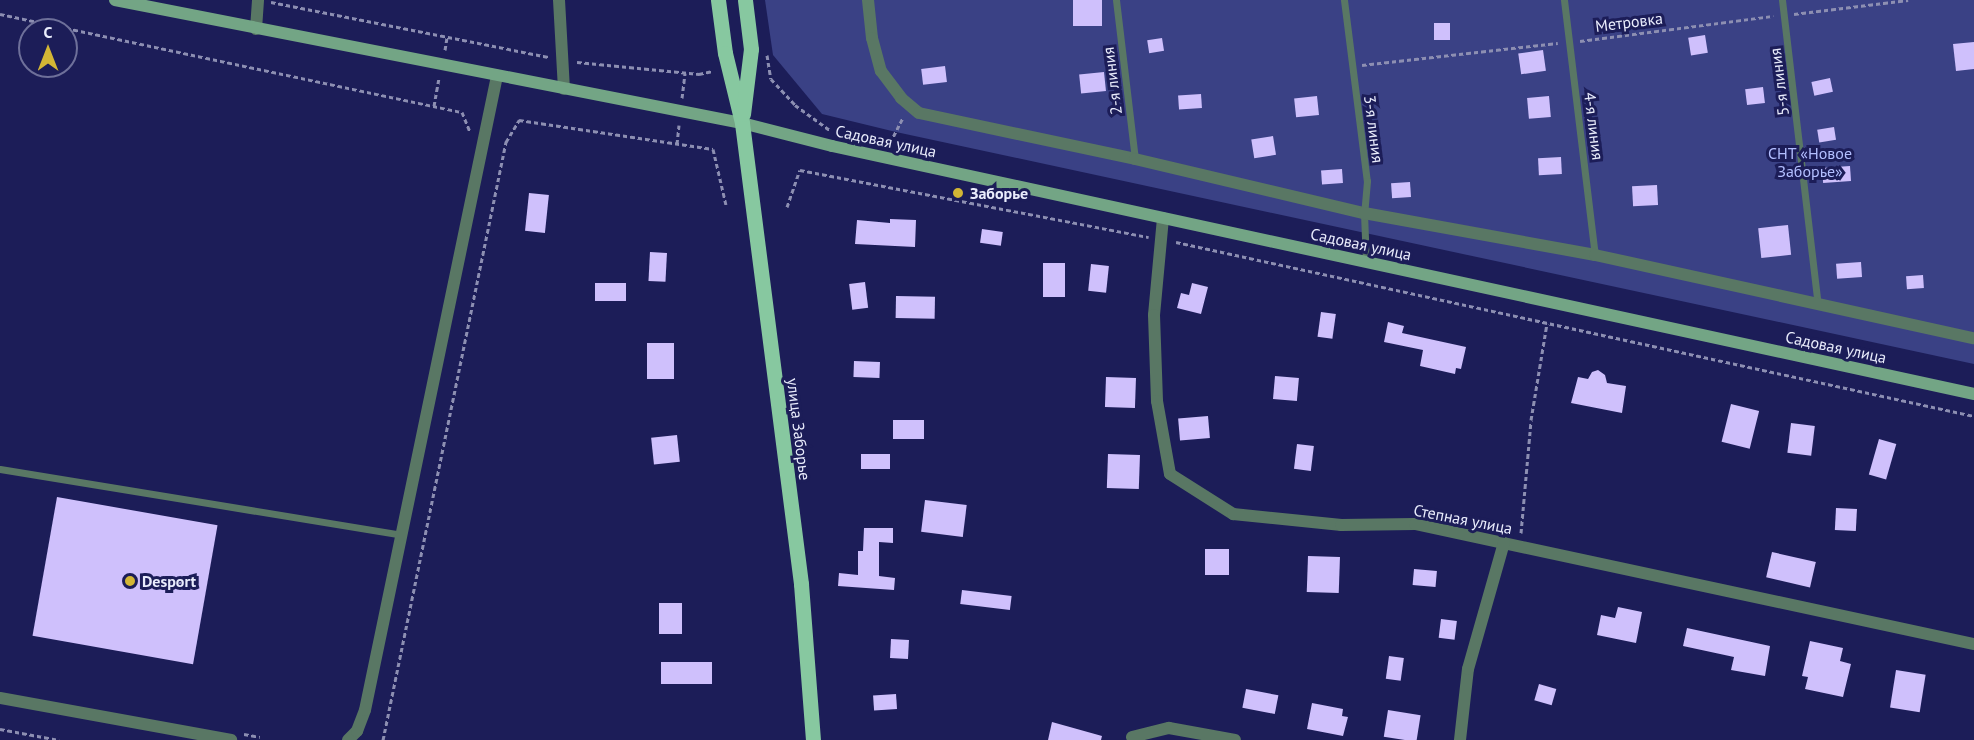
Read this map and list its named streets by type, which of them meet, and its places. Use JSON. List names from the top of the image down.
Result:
{
  "streets": {
    "main road": ["Садовая улица", "улица Заборье"],
    "street": ["Степная улица"],
    "lane": [
      "2-я линия",
      "5-я линия",
      "4-я линия",
      "3-я линия"
    ],
    "path": ["Метровка"]
  },
  "crossings": [
    ["Метровка", "5-я линия"],
    ["Метровка", "4-я линия"],
    ["Метровка", "3-я линия"],
    ["3-я линия", "Садовая улица"],
    ["Садовая улица", "улица Заборье"],
    ["Садовая улица", "Степная улица"]
  ],
  "parks": ["СНТ «Новое Заборье»"],
  "places": ["Заборье", "Desport"],
  "north": "top"
}
